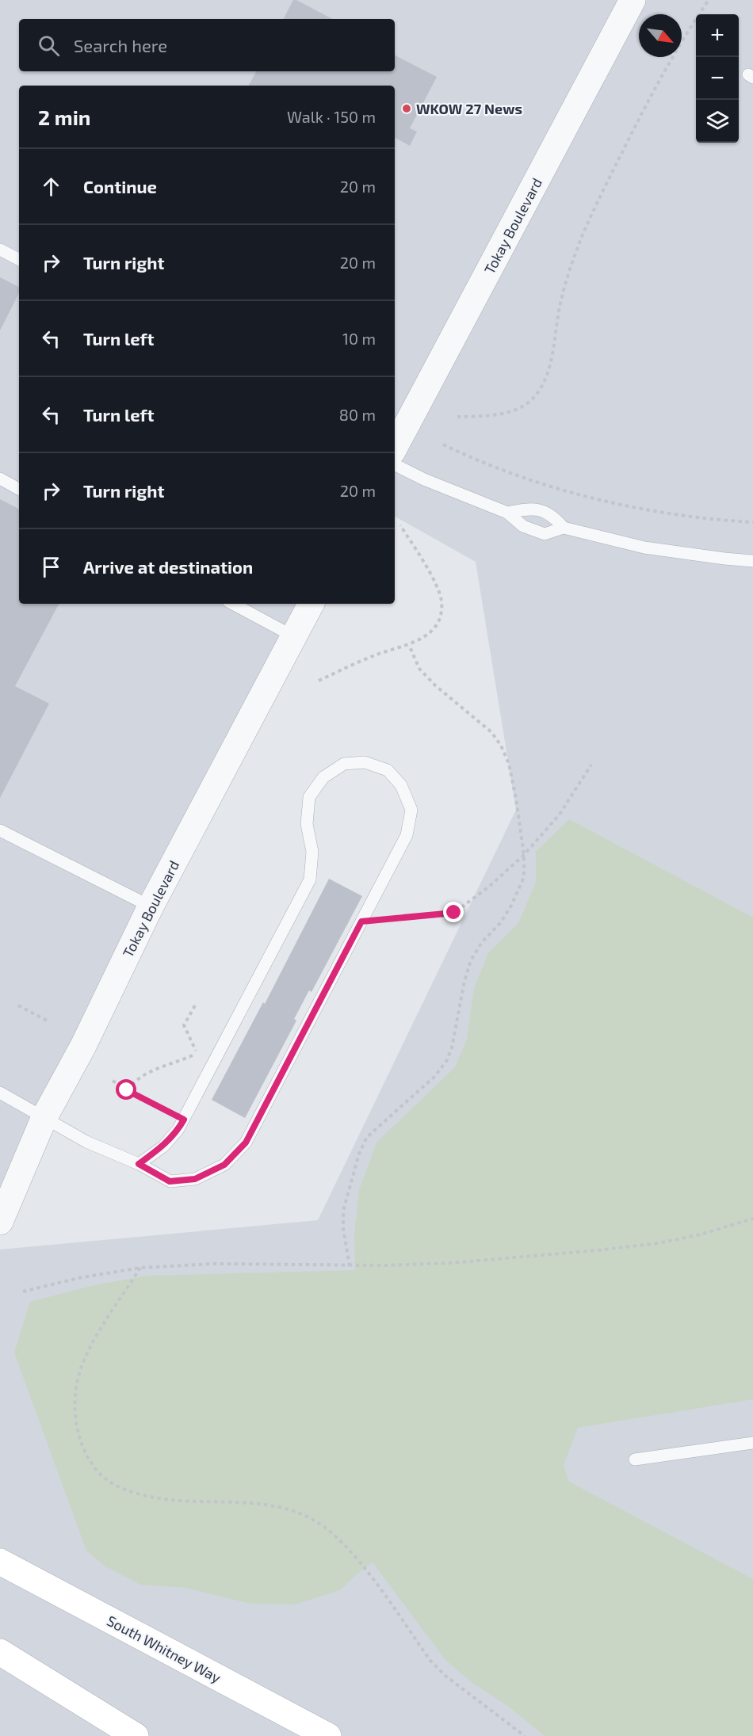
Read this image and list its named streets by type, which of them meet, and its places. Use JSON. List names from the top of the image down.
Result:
{
  "streets": {
    "main road": ["South Whitney Way"],
    "street": ["Tokay Boulevard"]
  },
  "places": ["WKOW 27 News"],
  "north": "bottom right",
  "page": {
    "map_buttons": ["+", "−"],
    "search": "Search here",
    "heading": ["2 min", "Walk · 150 m"],
    "list": [
      ["Continue", "20 m"],
      ["Turn right", "20 m"],
      ["Turn left", "10 m"],
      ["Turn left", "80 m"],
      ["Turn right", "20 m"],
      "Arrive at destination"
    ]
  }
}
